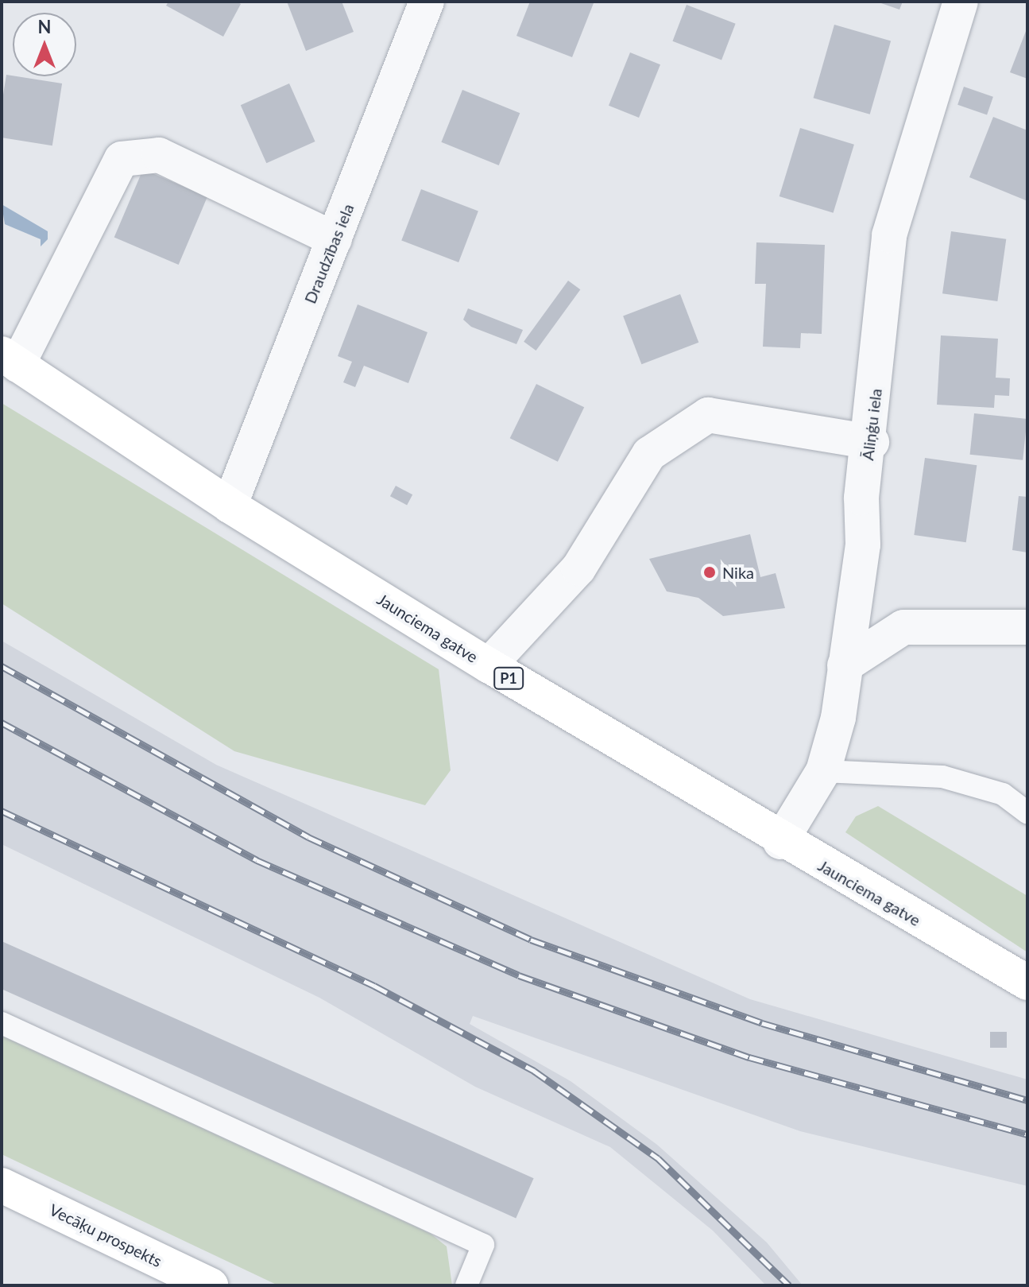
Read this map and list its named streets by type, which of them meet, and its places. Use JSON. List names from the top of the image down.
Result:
{
  "streets": {
    "main road": ["Jaunciema gatve", "P1", "Vecāķu prospekts"],
    "street": ["Draudzības iela", "Āliņģu iela"]
  },
  "crossings": [
    ["Draudzības iela", "Jaunciema gatve"],
    ["Āliņģu iela", "Jaunciema gatve"]
  ],
  "places": ["Nika"],
  "north": "top"
}
